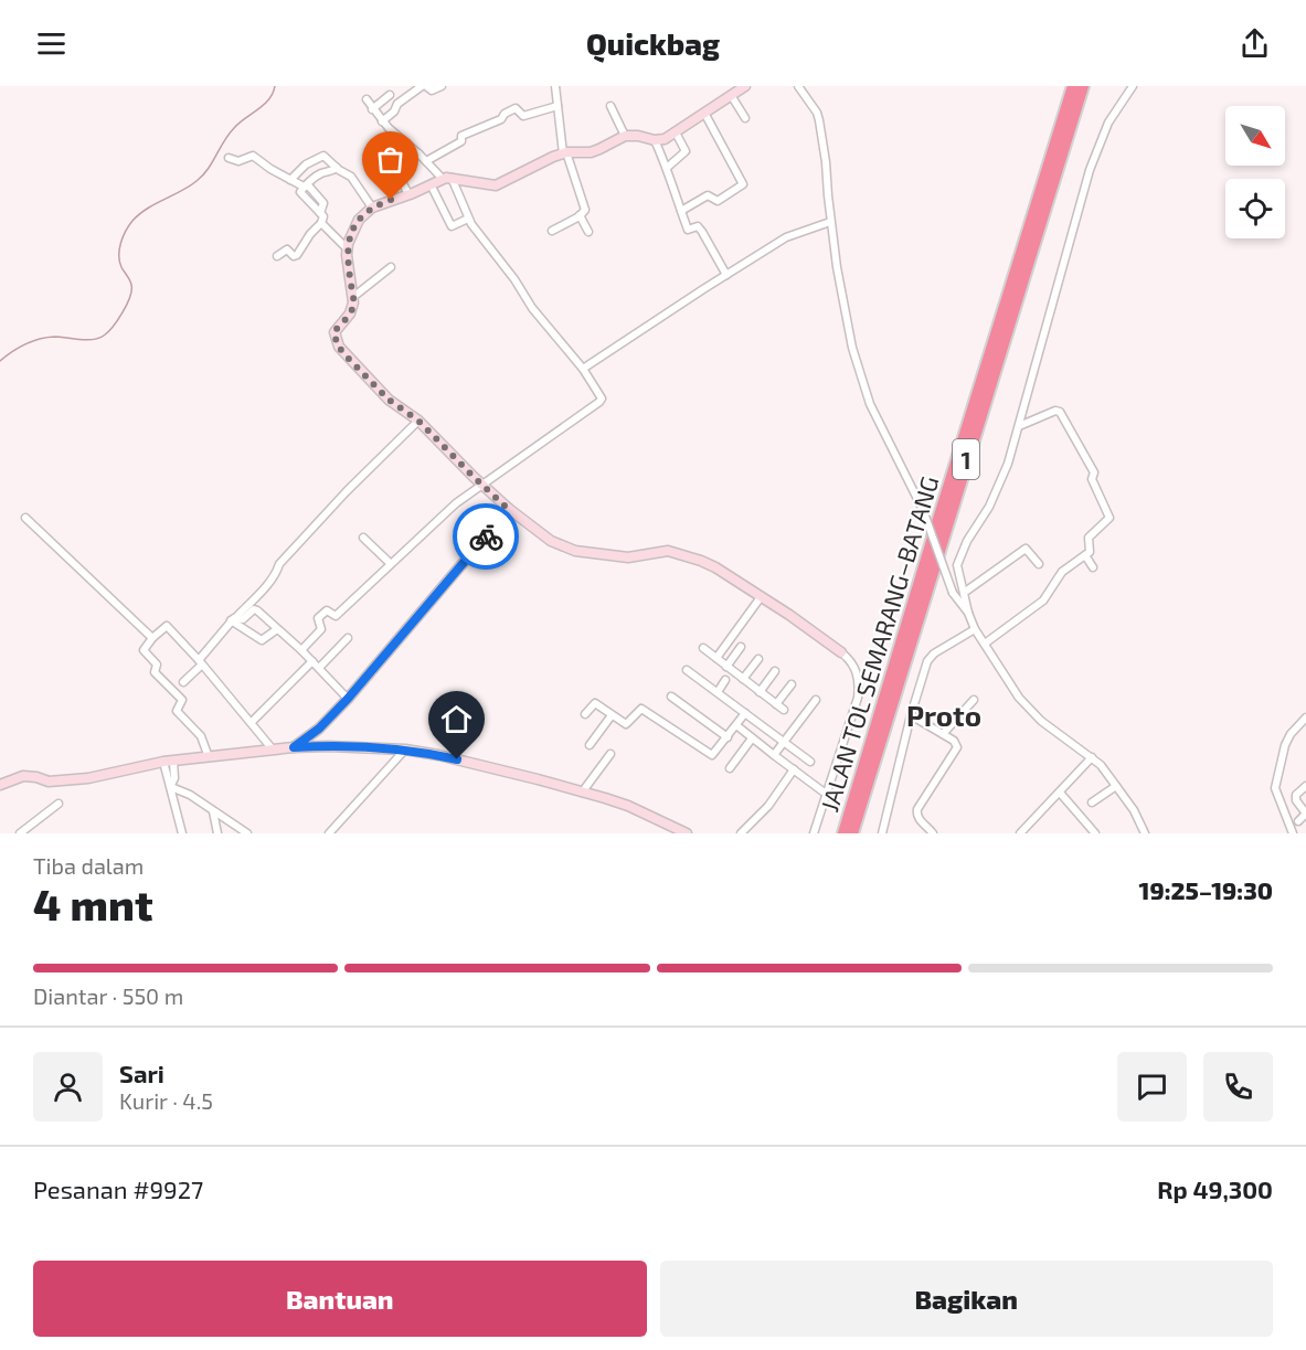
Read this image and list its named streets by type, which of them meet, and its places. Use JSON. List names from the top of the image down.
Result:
{
  "streets": {
    "highway": ["1", "JALAN TOL SEMARANG–BATANG"]
  },
  "districts": ["Proto"],
  "north": "bottom right",
  "page": {
    "header": "Quickbag",
    "heading": ["4 mnt", "Tiba dalam", "19:25–19:30"],
    "panel": [
      "Sari",
      "Kurir · 4.5",
      "Pesanan #9927",
      "Rp 49,300"
    ],
    "bar": "Diantar · 550 m",
    "buttons": ["Bantuan", "Bagikan"]
  }
}
